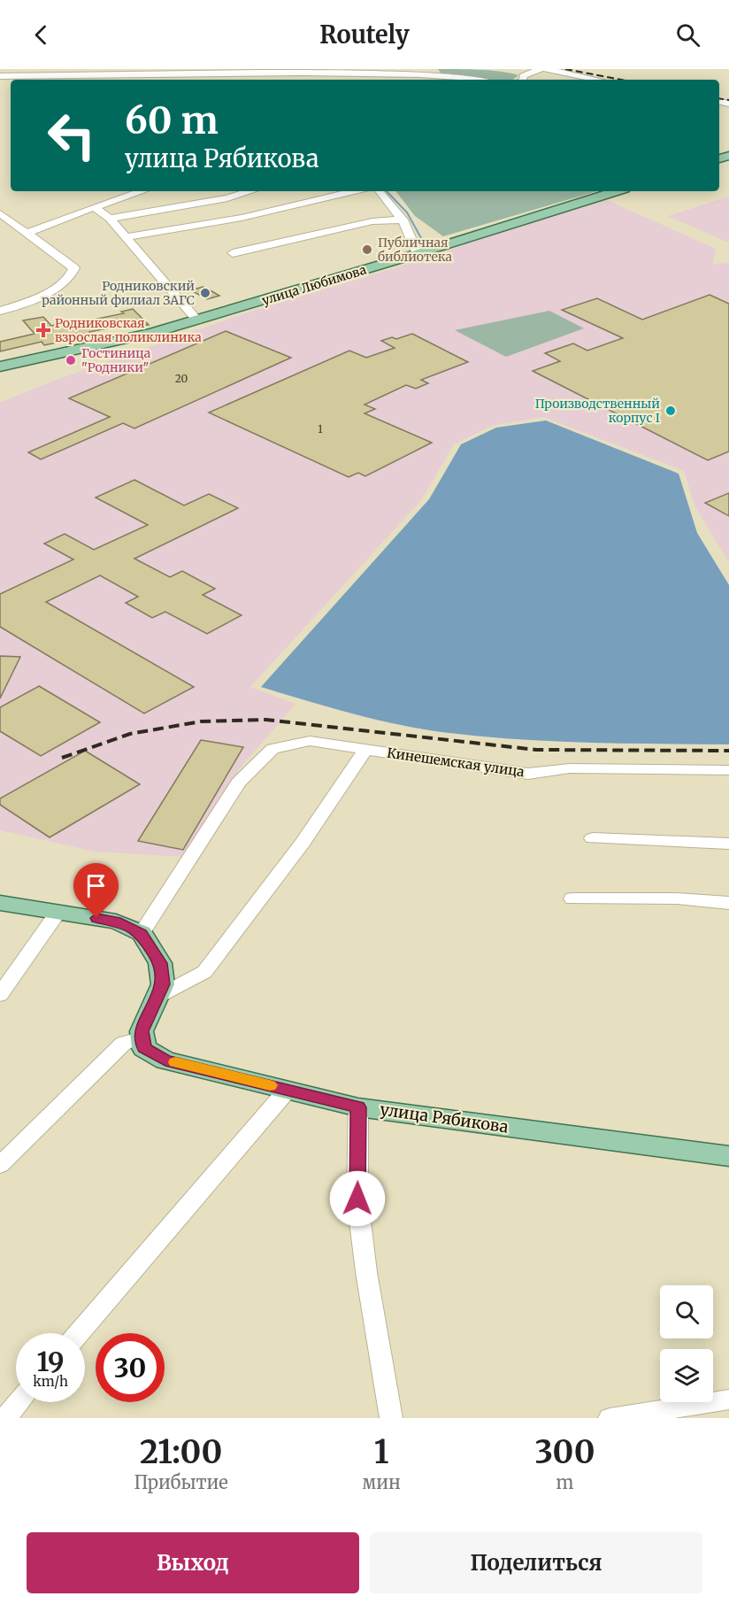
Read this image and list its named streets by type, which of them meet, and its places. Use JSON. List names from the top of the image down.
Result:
{
  "streets": {
    "main road": ["улица Любимова", "улица Рябикова"],
    "street": ["Кинешемская улица"]
  },
  "places": {
    "other": [
      "Публичная библиотека",
      "Родниковский районный филиал ЗАГС",
      "Гостиница \"Родники\"",
      "Производственный корпус I"
    ],
    "health": ["Родниковская взрослая поликлиника"]
  },
  "house_numbers": ["20", "1"],
  "page": {
    "header": "Routely",
    "turn": ["60 m", "улица Рябикова"],
    "speed": "19 km/h",
    "limit": "30",
    "eta": [
      "21:00",
      "Прибытие",
      "1",
      "мин",
      "300",
      "m"
    ],
    "buttons": ["Выход", "Поделиться"]
  }
}
